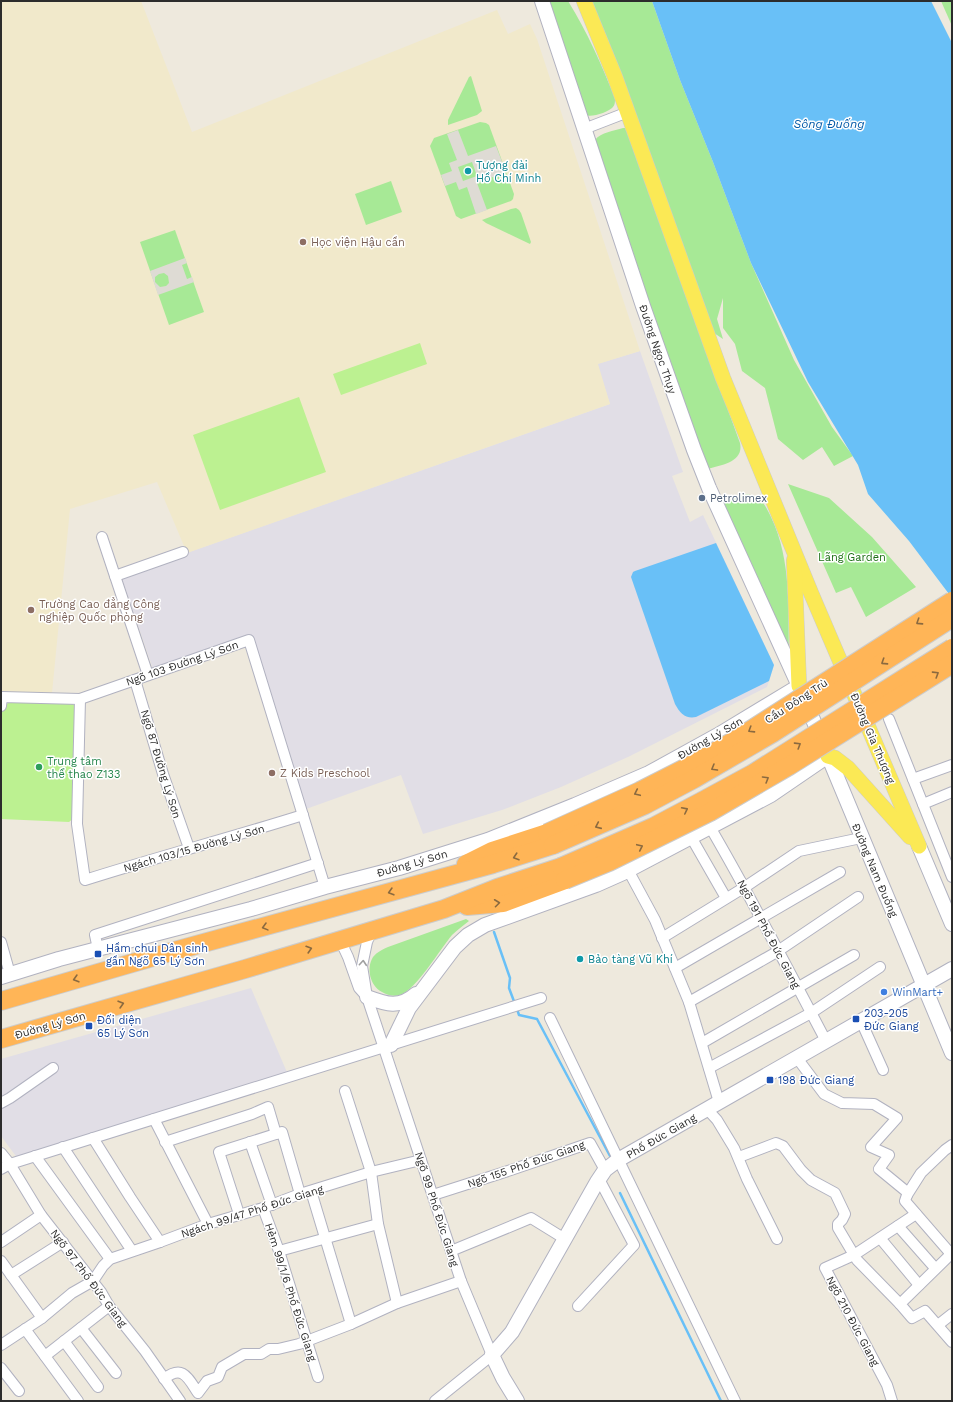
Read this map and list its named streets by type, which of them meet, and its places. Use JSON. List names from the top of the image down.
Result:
{
  "streets": {
    "highway": ["Cầu Đông Trù", "Đường Lý Sơn"],
    "main road": ["Đường Gia Thượng"],
    "street": [
      "Đường Ngọc Thụy",
      "Ngõ 103 Đường Lý Sơn",
      "Ngõ 87 Đường Lý Sơn",
      "Ngách 103/15 Đường Lý Sơn",
      "Đường Nam Đuống",
      "Ngõ 191 Phố Đức Giang",
      "Phố Đức Giang",
      "Ngõ 155 Phố Đức Giang",
      "Ngõ 99 Phố Đức Giang",
      "Ngách 99/47 Phố Đức Giang",
      "Ngõ 97 Phố Đức Giang",
      "Hẻm 99/1/6 Phố Đức Giang",
      "Ngõ 210 Đức Giang"
    ]
  },
  "crossings": [
    ["Đường Ngọc Thụy", "Đường Lý Sơn"],
    ["Đường Ngọc Thụy", "Đường Nam Đuống"],
    ["Ngõ 103 Đường Lý Sơn", "Đường Lý Sơn"],
    ["Ngõ 103 Đường Lý Sơn", "Ngõ 87 Đường Lý Sơn"],
    ["Ngõ 103 Đường Lý Sơn", "Ngách 103/15 Đường Lý Sơn"],
    ["Cầu Đông Trù", "Đường Lý Sơn"],
    ["Đường Lý Sơn", "Đường Nam Đuống"],
    ["Ngõ 87 Đường Lý Sơn", "Ngách 103/15 Đường Lý Sơn"],
    ["Đường Nam Đuống", "Phố Đức Giang"],
    ["Ngõ 191 Phố Đức Giang", "Phố Đức Giang"],
    ["Phố Đức Giang", "Ngõ 155 Phố Đức Giang"],
    ["Phố Đức Giang", "Ngõ 99 Phố Đức Giang"],
    ["Ngõ 155 Phố Đức Giang", "Ngõ 99 Phố Đức Giang"],
    ["Ngõ 99 Phố Đức Giang", "Ngách 99/47 Phố Đức Giang"],
    ["Ngách 99/47 Phố Đức Giang", "Hẻm 99/1/6 Phố Đức Giang"]
  ],
  "water": ["Sông Đuống"],
  "parks": ["Lãng Garden"],
  "places": {
    "other": [
      "Tượng đài Hồ Chí Minh",
      "Học viện Hậu cần",
      "Petrolimex",
      "Trường Cao đẳng Công nghiệp Quốc phòng",
      "Trung tâm thể thao Z133",
      "Z Kids Preschool",
      "Bảo tàng Vũ Khí",
      "WinMart+"
    ],
    "transit": [
      "Hầm chui Dân sinh gần Ngõ 65 Lý Sơn",
      "203-205 Đức Giang",
      "Đối diện 65 Lý Sơn",
      "198 Đức Giang"
    ]
  }
}
